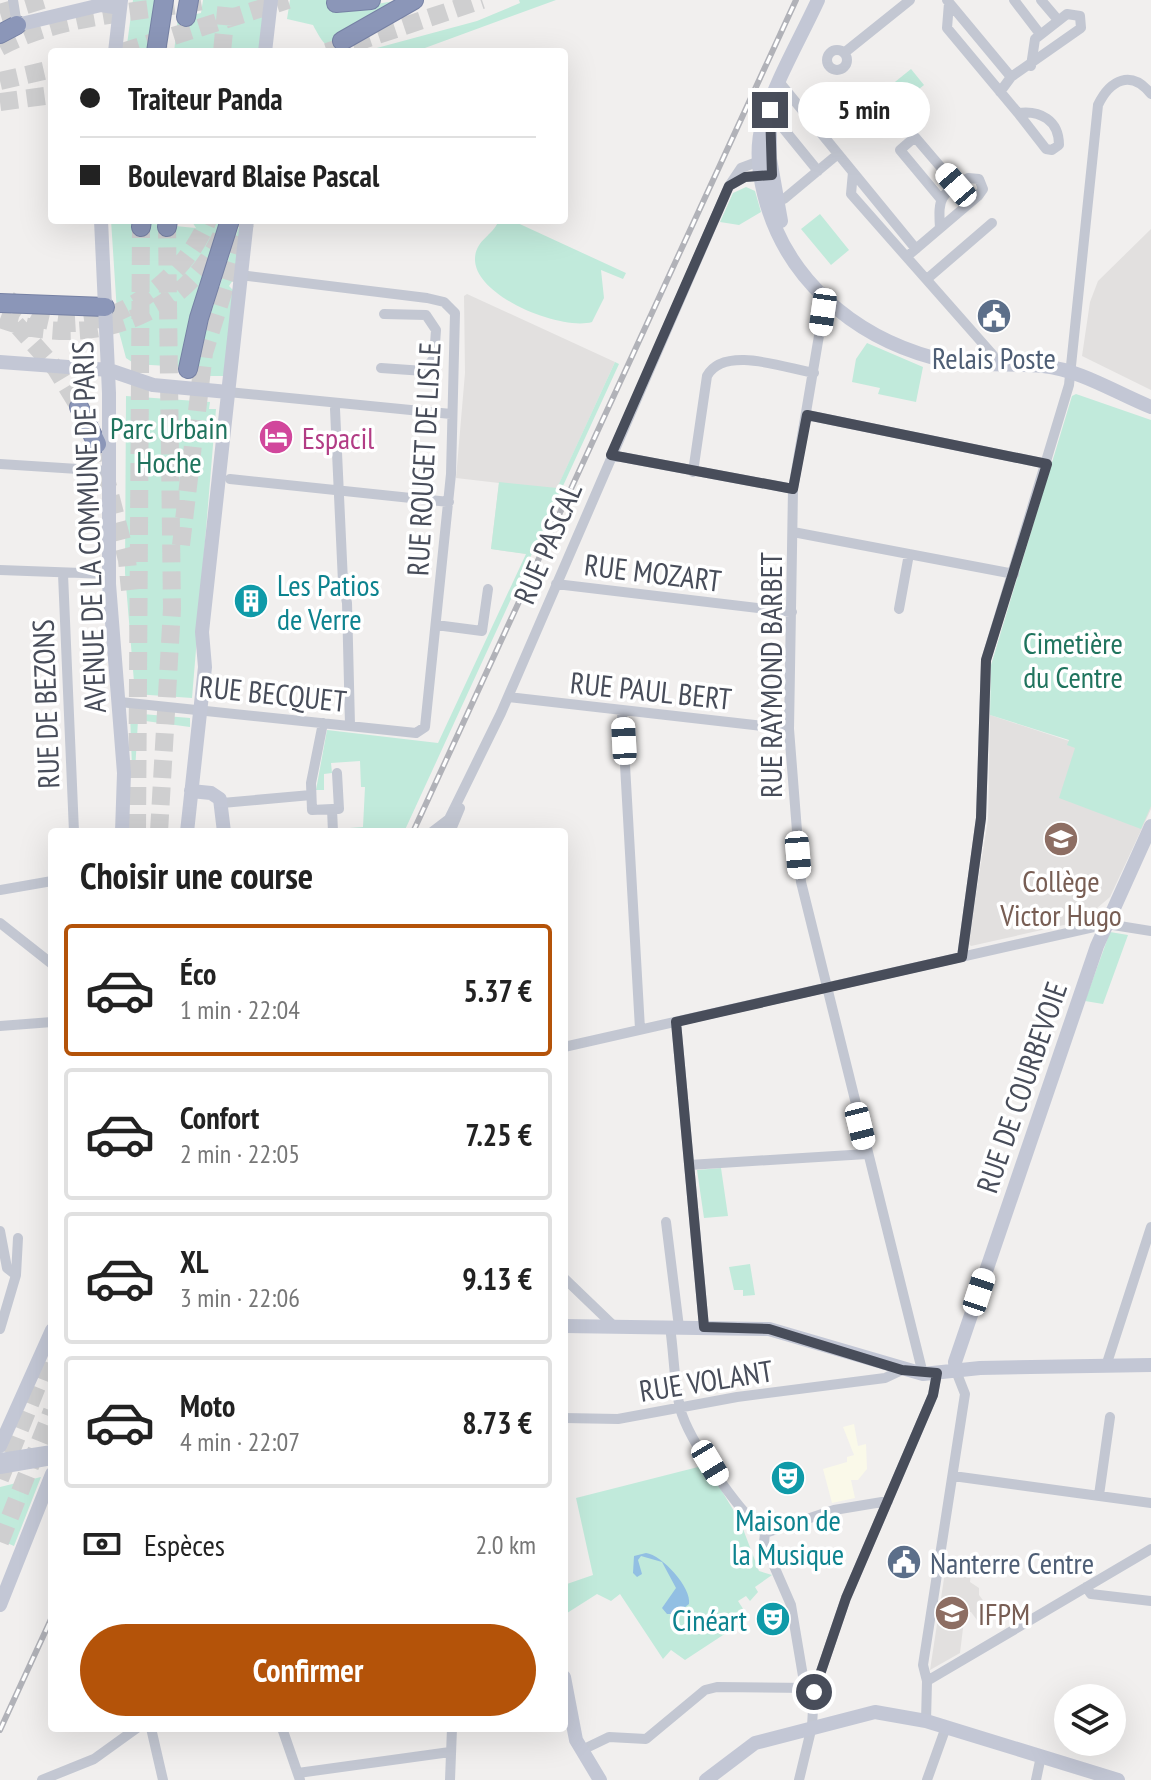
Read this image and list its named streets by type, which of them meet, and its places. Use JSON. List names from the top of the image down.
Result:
{
  "streets": {
    "street": [
      "RUE ROUGET DE LISLE",
      "AVENUE DE LA COMMUNE DE PARIS",
      "RUE PASCAL",
      "RUE MOZART",
      "RUE RAYMOND BARBET",
      "RUE PAUL BERT",
      "RUE BECQUET",
      "RUE DE BEZONS",
      "RUE DE COURBEVOIE",
      "RUE VOLANT"
    ]
  },
  "crossings": [
    ["RUE ROUGET DE LISLE", "RUE BECQUET"],
    ["AVENUE DE LA COMMUNE DE PARIS", "RUE BECQUET"],
    ["RUE PASCAL", "RUE MOZART"],
    ["RUE PASCAL", "RUE PAUL BERT"],
    ["RUE MOZART", "RUE RAYMOND BARBET"],
    ["RUE RAYMOND BARBET", "RUE PAUL BERT"]
  ],
  "parks": ["Parc Urbain Hoche", "Cimetière du Centre"],
  "places": {
    "public building": ["Relais Poste", "Nanterre Centre"],
    "hotel": ["Espacil"],
    "building": ["Les Patios de Verre"],
    "school or university": ["Collège Victor Hugo", "IFPM"],
    "theatre": ["Maison de la Musique", "Cinéart"]
  },
  "page": {
    "banner": ["Traiteur Panda", "Boulevard Blaise Pascal"],
    "bubble": "5 min",
    "heading": "Choisir une course",
    "list": [
      {
        "name": "Éco",
        "note": "1 min · 22:04",
        "value": "5.37 €"
      },
      {
        "name": "Confort",
        "note": "2 min · 22:05",
        "value": "7.25 €"
      },
      {
        "name": "XL",
        "note": "3 min · 22:06",
        "value": "9.13 €"
      },
      {
        "name": "Moto",
        "note": "4 min · 22:07",
        "value": "8.73 €"
      }
    ],
    "pay": ["Espèces", "2.0 km"],
    "buttons": "Confirmer"
  }
}
